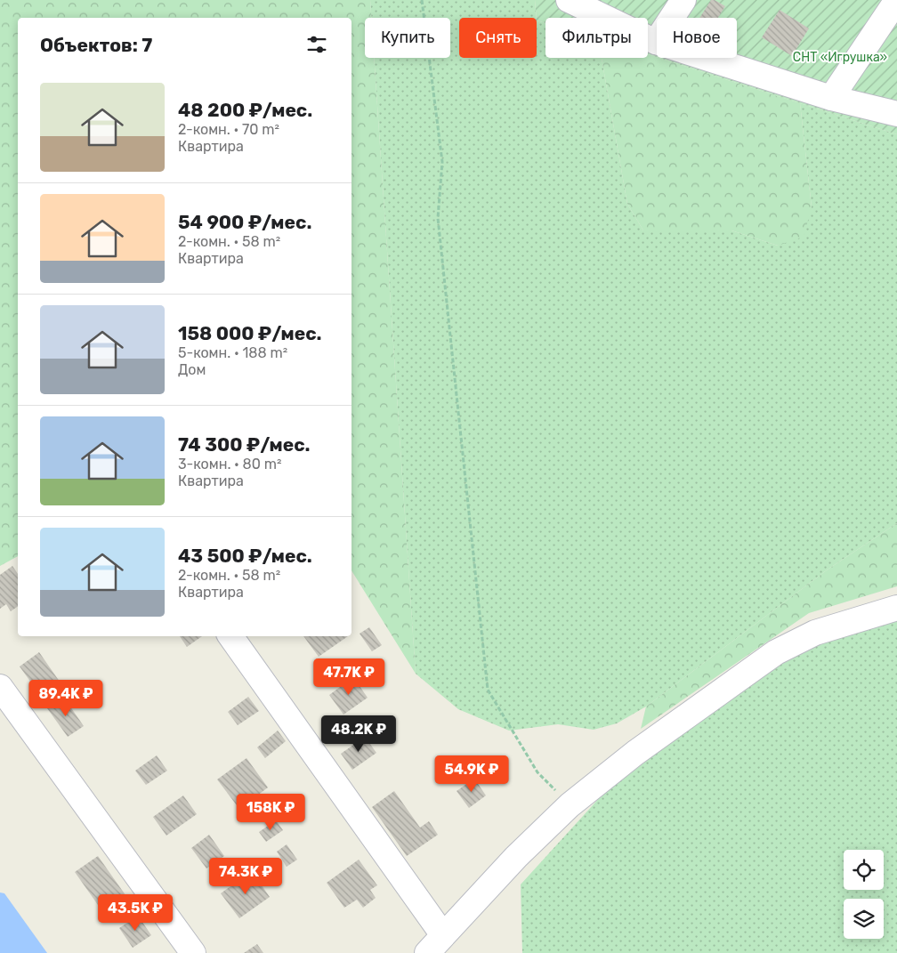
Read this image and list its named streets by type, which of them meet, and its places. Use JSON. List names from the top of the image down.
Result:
{
  "parks": ["СНТ «Игрушка»"],
  "page": {
    "chip": [
      "Купить",
      "Снять",
      "Фильтры",
      "Новое"
    ],
    "heading": "Объектов: 7",
    "list": [
      {
        "name": "48 200 ₽/мес.",
        "note": "2-комн. · 70 m² · Квартира"
      },
      {
        "name": "54 900 ₽/мес.",
        "note": "2-комн. · 58 m² · Квартира"
      },
      {
        "name": "158 000 ₽/мес.",
        "note": "5-комн. · 188 m² · Дом"
      },
      {
        "name": "74 300 ₽/мес.",
        "note": "3-комн. · 80 m² · Квартира"
      },
      {
        "name": "43 500 ₽/мес.",
        "note": "2-комн. · 58 m² · Квартира"
      }
    ],
    "price": [
      "47.7K ₽",
      "89.4K ₽",
      "48.2K ₽",
      "54.9K ₽",
      "158K ₽",
      "74.3K ₽",
      "43.5K ₽"
    ]
  }
}
